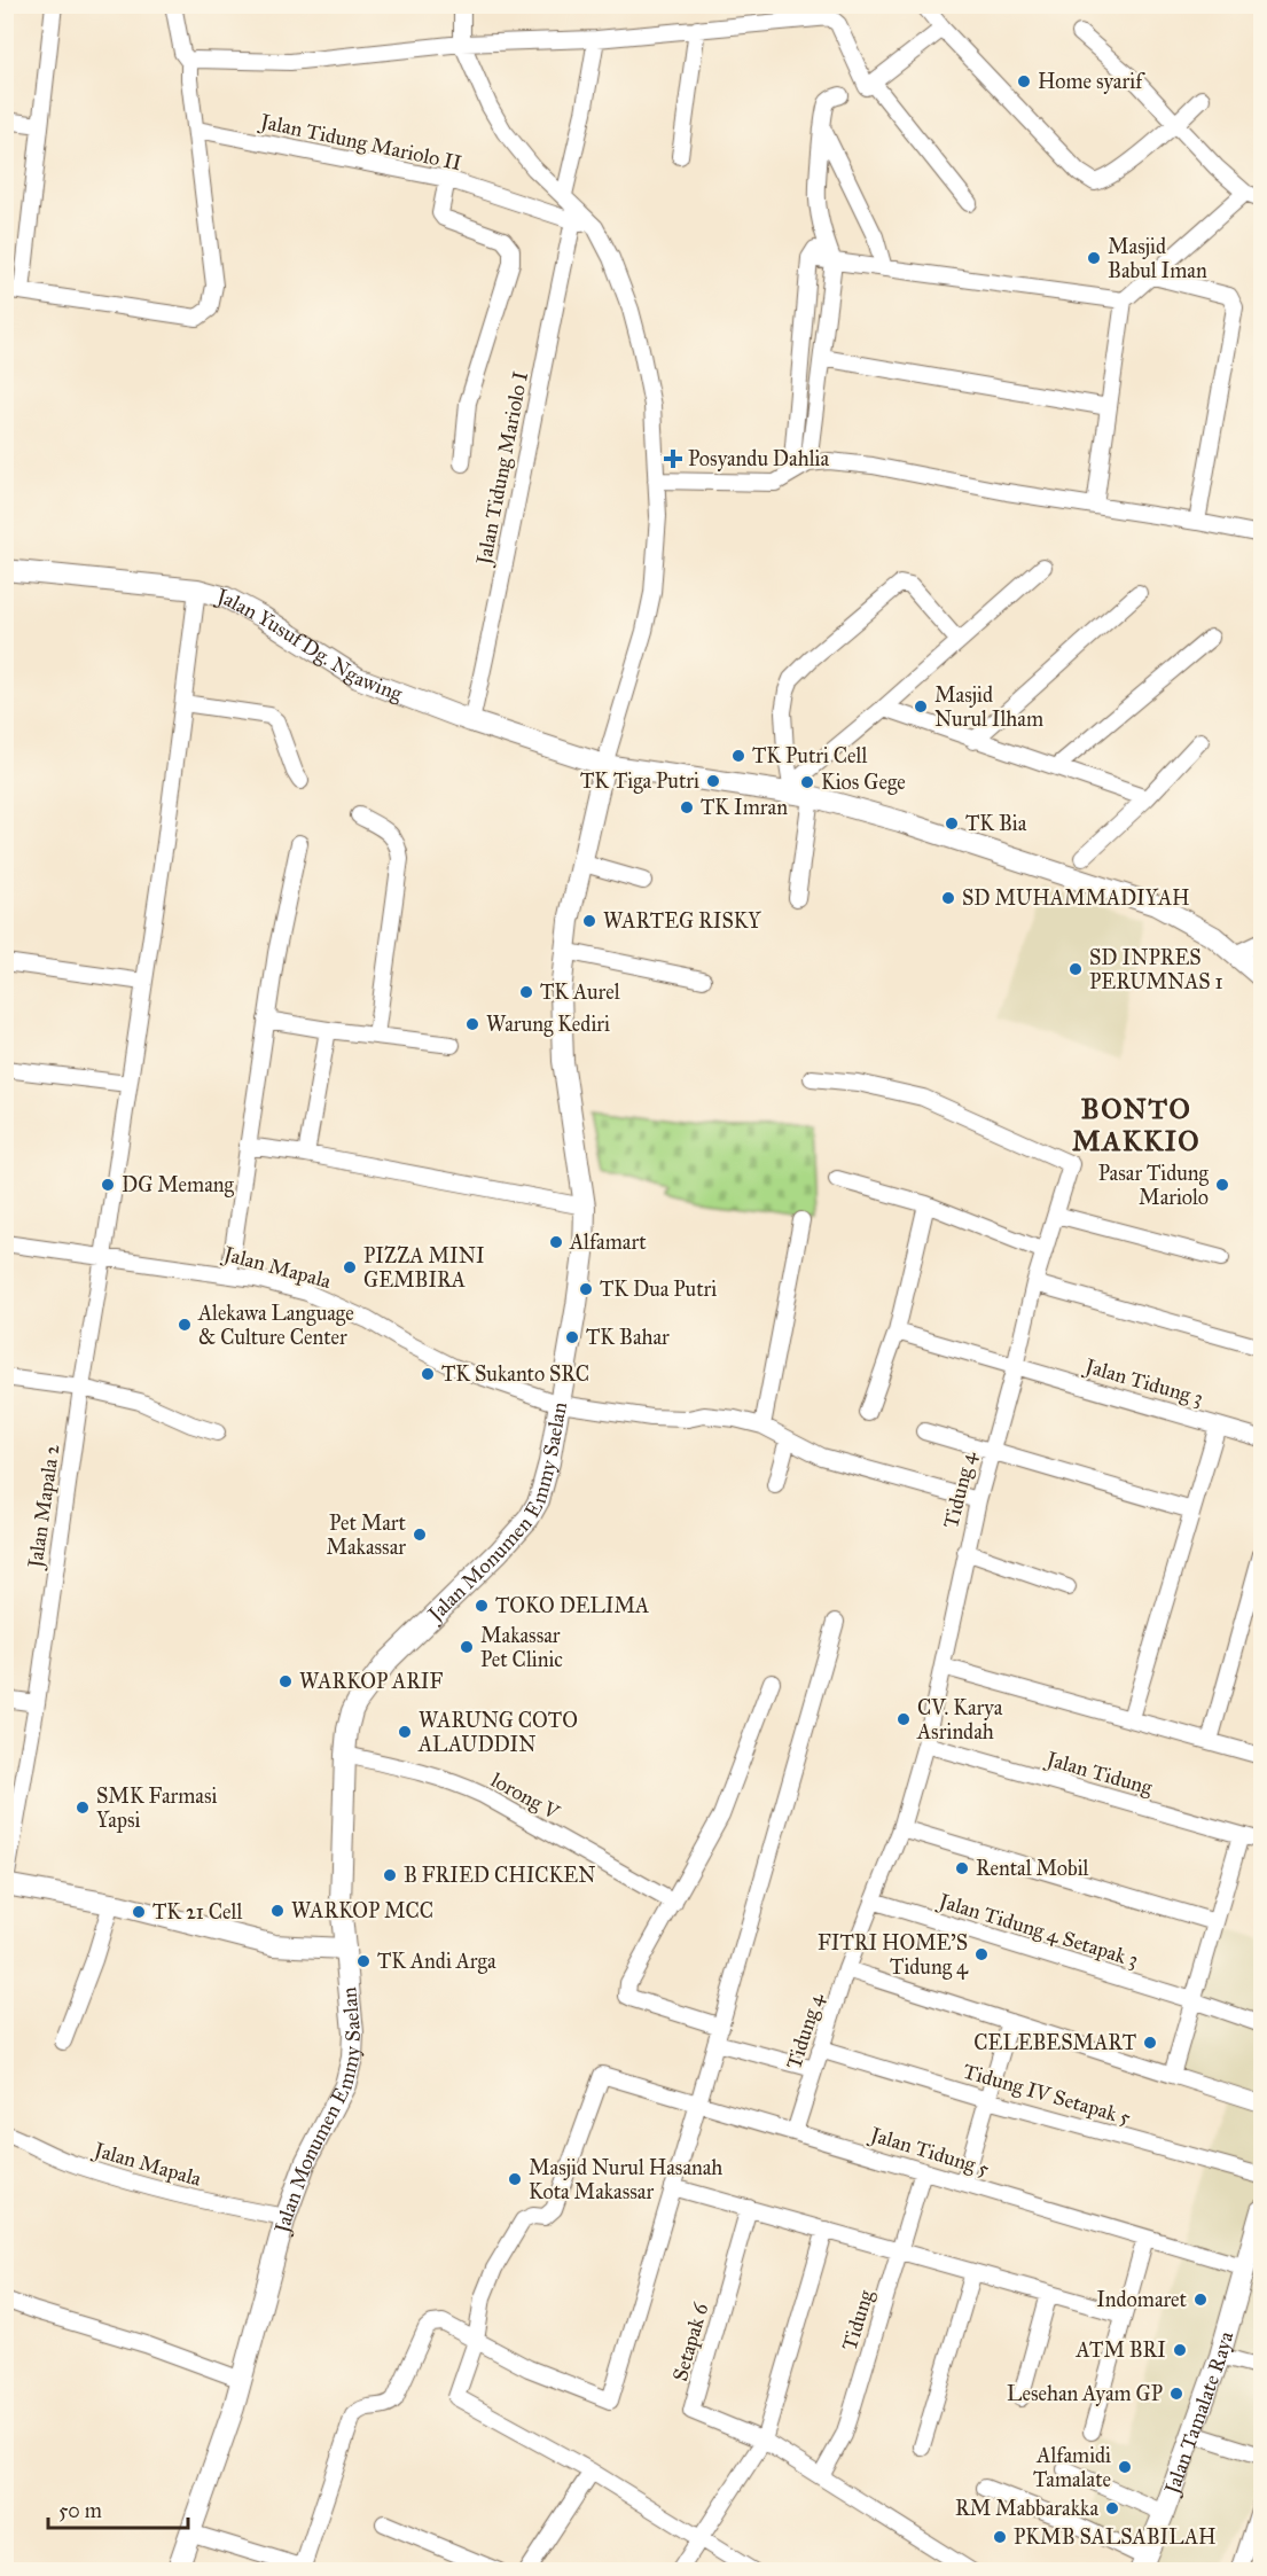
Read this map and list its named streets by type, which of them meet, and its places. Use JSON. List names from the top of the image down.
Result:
{
  "streets": {
    "street": [
      "Jalan Tidung Mariolo II",
      "Jalan Tidung Mariolo I",
      "Jalan Yusuf Dg. Ngawing",
      "Jalan Mapala",
      "Jalan Tidung 3",
      "Tidung 4",
      "Jalan Mapala 2",
      "Jalan Monumen Emmy Saelan",
      "Jalan Tidung",
      "lorong V",
      "Jalan Tidung 4 Setapak 3",
      "Tidung IV Setapak 5",
      "Jalan Tidung 5",
      "Tidung",
      "Setapak 6",
      "Jalan Tamalate Raya"
    ]
  },
  "crossings": [
    ["Jalan Tidung Mariolo II", "Jalan Tidung Mariolo I"],
    ["Jalan Tidung Mariolo I", "Jalan Yusuf Dg. Ngawing"],
    ["Jalan Yusuf Dg. Ngawing", "Jalan Mapala 2"],
    ["Jalan Yusuf Dg. Ngawing", "Jalan Monumen Emmy Saelan"],
    ["Jalan Mapala", "Tidung 4"],
    ["Jalan Mapala", "Jalan Mapala 2"],
    ["Jalan Mapala", "Jalan Monumen Emmy Saelan"],
    ["Jalan Tidung 3", "Tidung 4"],
    ["Tidung 4", "Jalan Tidung"],
    ["Tidung 4", "Jalan Tidung 4 Setapak 3"],
    ["Tidung 4", "Tidung IV Setapak 5"],
    ["Tidung 4", "Jalan Tidung 5"],
    ["Jalan Monumen Emmy Saelan", "lorong V"],
    ["Jalan Tidung 5", "Tidung"],
    ["Jalan Tidung 5", "Jalan Tamalate Raya"]
  ],
  "districts": ["BONTO MAKKIO"],
  "places": {
    "other": [
      "Home syarif",
      "Masjid Babul Iman",
      "Masjid Nurul Ilham",
      "TK Putri Cell",
      "TK Tiga Putri",
      "Kios Gege",
      "TK Imran",
      "TK Bia",
      "SD MUHAMMADIYAH",
      "WARTEG RISKY",
      "SD INPRES PERUMNAS 1",
      "TK Aurel",
      "Warung Kediri",
      "DG Memang",
      "Pasar Tidung Mariolo",
      "Alfamart",
      "PIZZA MINI GEMBIRA",
      "TK Dua Putri",
      "Alekawa Language & Culture Center",
      "TK Bahar",
      "TK Sukanto SRC",
      "Pet Mart Makassar",
      "TOKO DELIMA",
      "Makassar Pet Clinic",
      "WARKOP ARIF",
      "CV. Karya Asrindah",
      "WARUNG COTO ALAUDDIN",
      "SMK Farmasi Yapsi",
      "Rental Mobil",
      "B FRIED CHICKEN",
      "WARKOP MCC",
      "TK 21 Cell",
      "FITRI HOME'S Tidung 4",
      "TK Andi Arga",
      "CELEBESMART",
      "Masjid Nurul Hasanah Kota Makassar",
      "Indomaret",
      "ATM BRI",
      "Lesehan Ayam GP",
      "Alfamidi Tamalate",
      "RM Mabbarakka",
      "PKMB SALSABILAH"
    ],
    "health": ["Posyandu Dahlia"]
  },
  "scale_bar": "50 m"
}
